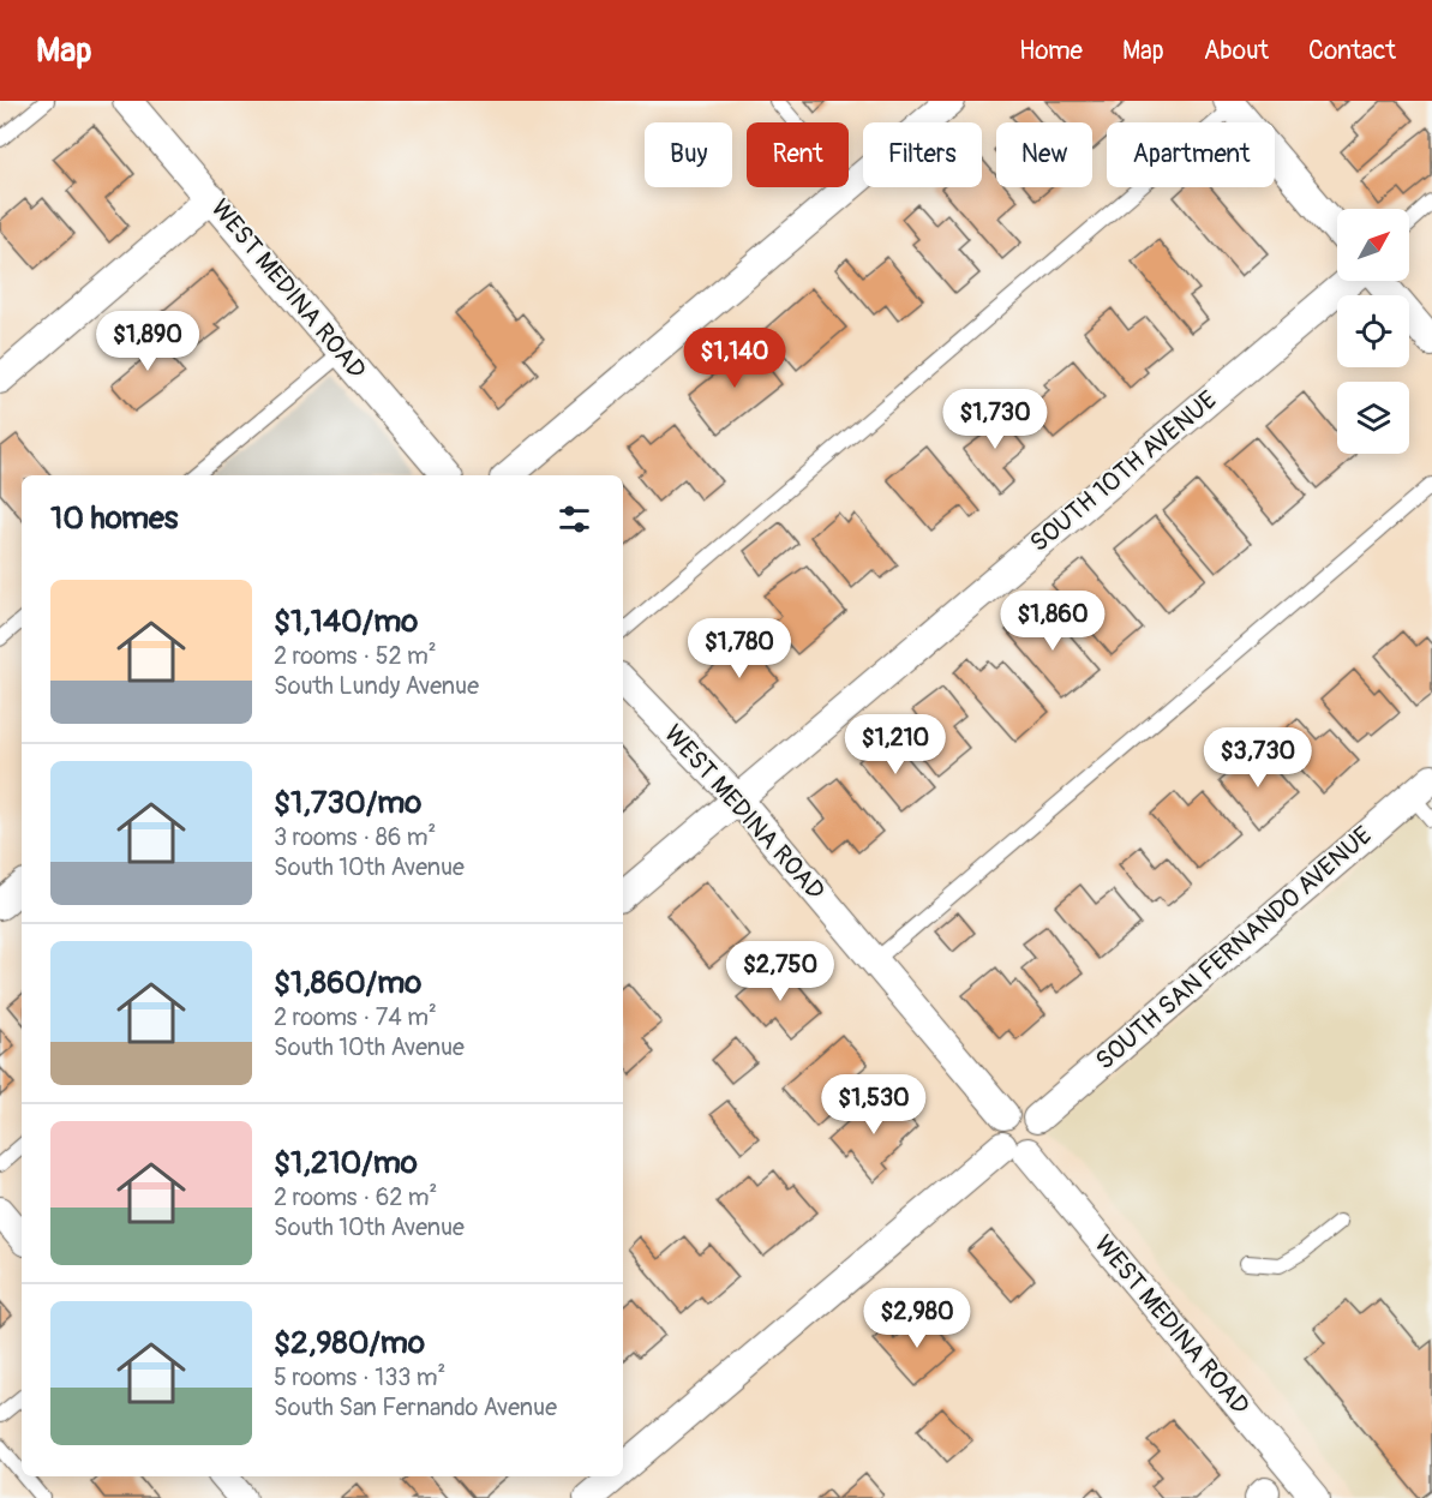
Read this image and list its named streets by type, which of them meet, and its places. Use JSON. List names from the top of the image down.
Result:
{
  "streets": {
    "street": ["WEST MEDINA ROAD", "SOUTH 10TH AVENUE", "SOUTH SAN FERNANDO AVENUE"]
  },
  "crossings": [
    ["WEST MEDINA ROAD", "SOUTH 10TH AVENUE"],
    ["WEST MEDINA ROAD", "SOUTH SAN FERNANDO AVENUE"]
  ],
  "north": "top right",
  "page": {
    "header": "Map",
    "nav": [
      "Home",
      "Map",
      "About",
      "Contact"
    ],
    "chip": [
      "Buy",
      "Rent",
      "Filters",
      "New",
      "Apartment"
    ],
    "price": [
      "$1,890",
      "$1,140",
      "$1,730",
      "$1,860",
      "$1,780",
      "$1,210",
      "$3,730",
      "$2,750",
      "$1,530",
      "$2,980"
    ],
    "heading": "10 homes",
    "list": [
      {
        "name": "$1,140/mo",
        "note": "2 rooms · 52 m² · South Lundy Avenue"
      },
      {
        "name": "$1,730/mo",
        "note": "3 rooms · 86 m² · South 10th Avenue"
      },
      {
        "name": "$1,860/mo",
        "note": "2 rooms · 74 m² · South 10th Avenue"
      },
      {
        "name": "$1,210/mo",
        "note": "2 rooms · 62 m² · South 10th Avenue"
      },
      {
        "name": "$2,980/mo",
        "note": "5 rooms · 133 m² · South San Fernando Avenue"
      }
    ]
  }
}
